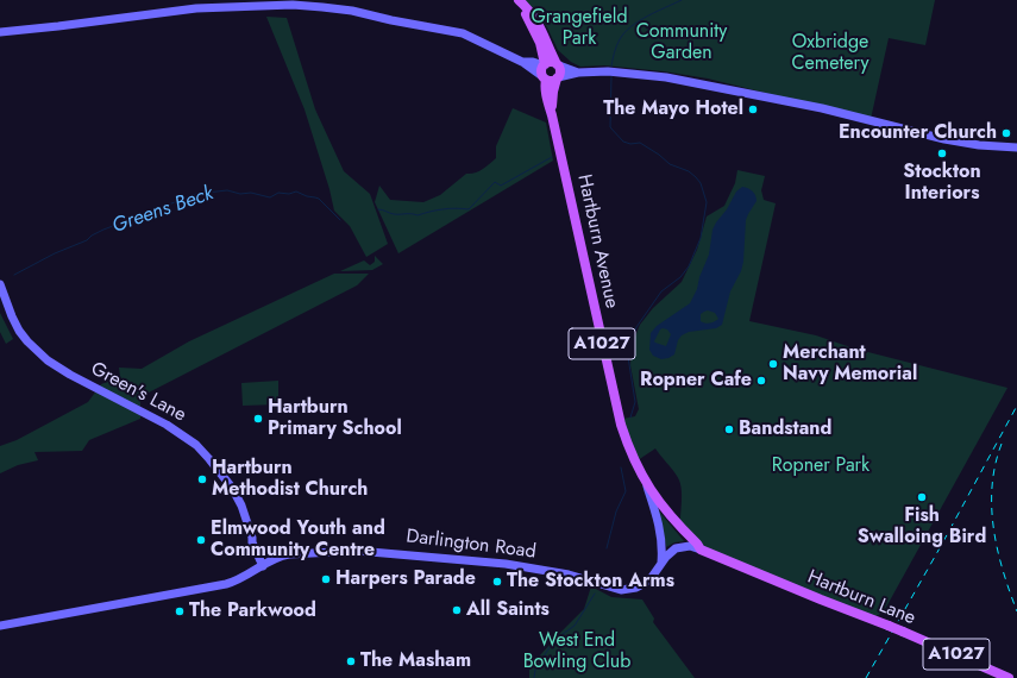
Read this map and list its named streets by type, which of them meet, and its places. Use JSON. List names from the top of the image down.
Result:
{
  "streets": {
    "main road": ["Hartburn Avenue", "A1027", "Hartburn Lane"],
    "street": ["Green's Lane", "Darlington Road"]
  },
  "crossings": [
    ["Hartburn Avenue", "A1027"],
    ["Hartburn Avenue", "Darlington Road"],
    ["Hartburn Avenue", "Hartburn Lane"],
    ["Green's Lane", "Darlington Road"],
    ["Darlington Road", "Hartburn Lane"]
  ],
  "water": ["Greens Beck"],
  "parks": [
    "Grangefield Park",
    "Community Garden",
    "Oxbridge Cemetery",
    "Ropner Park",
    "West End Bowling Club"
  ],
  "places": [
    "The Mayo Hotel",
    "Encounter Church",
    "Stockton Interiors",
    "Merchant Navy Memorial",
    "Ropner Cafe",
    "Hartburn Primary School",
    "Bandstand",
    "Hartburn Methodist Church",
    "Fish Swalloing Bird",
    "Elmwood Youth and Community Centre",
    "Harpers Parade",
    "The Stockton Arms",
    "All Saints",
    "The Parkwood",
    "The Masham"
  ]
}
